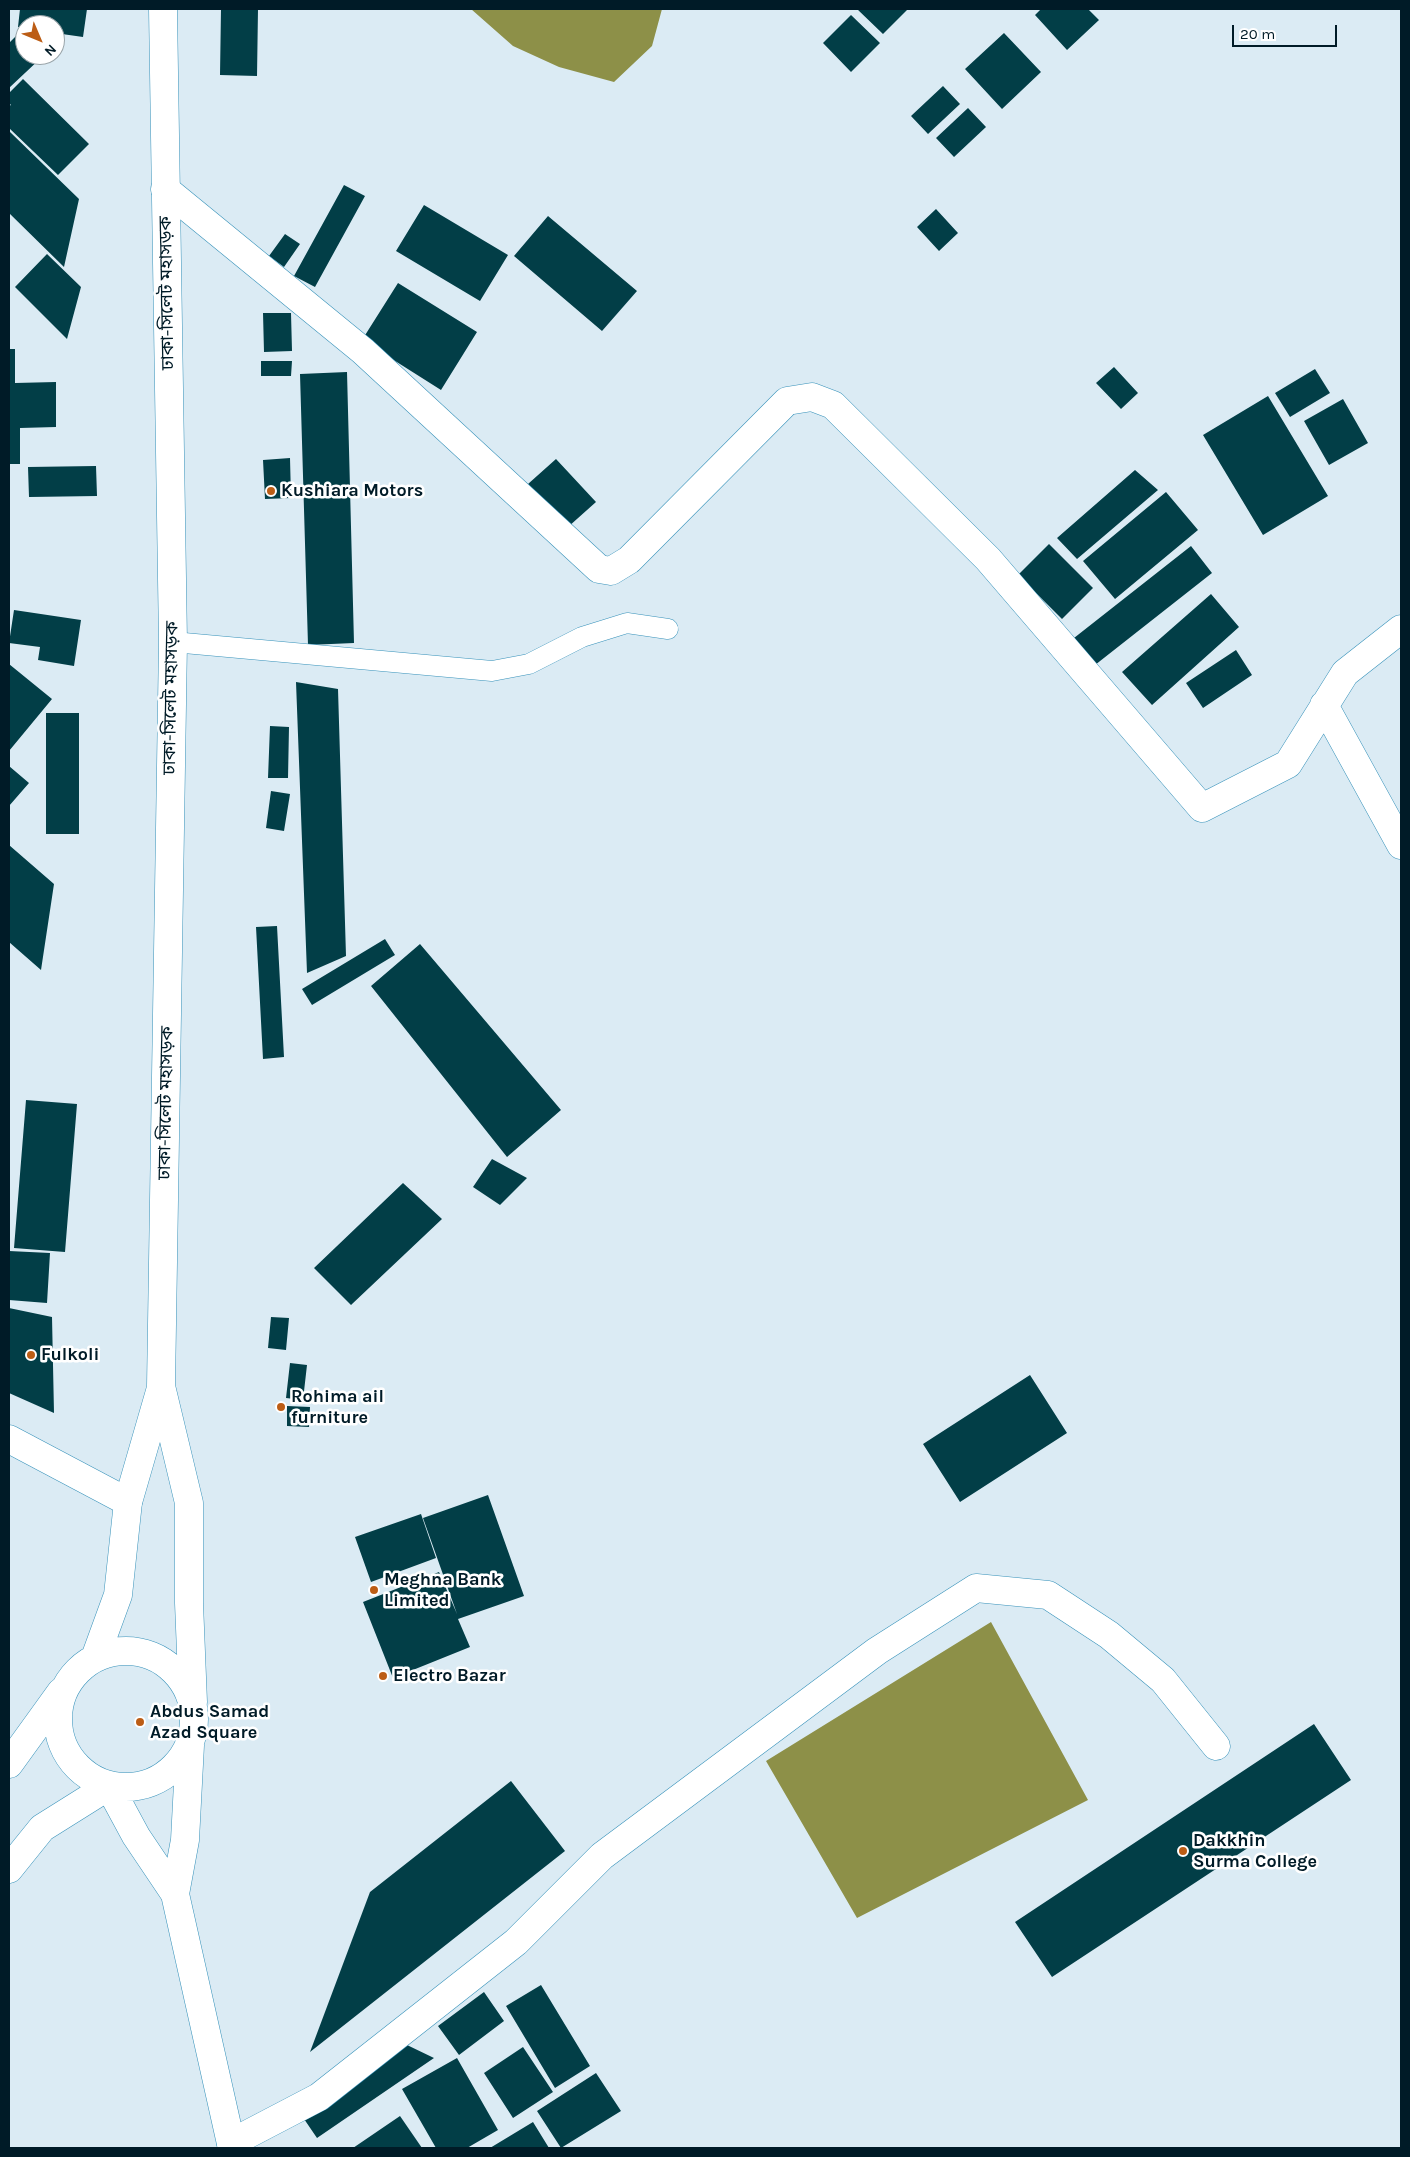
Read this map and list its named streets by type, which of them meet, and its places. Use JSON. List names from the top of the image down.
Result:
{
  "streets": {
    "main road": ["ঢাকা-সিলেট মহাসড়ক"]
  },
  "places": [
    "Kushiara Motors",
    "Fulkoli",
    "Rohima ail furniture",
    "Meghna Bank Limited",
    "Electro Bazar",
    "Abdus Samad Azad Square",
    "Dakkhin Surma College"
  ],
  "scale_bar": "20 m",
  "north": "bottom right"
}
